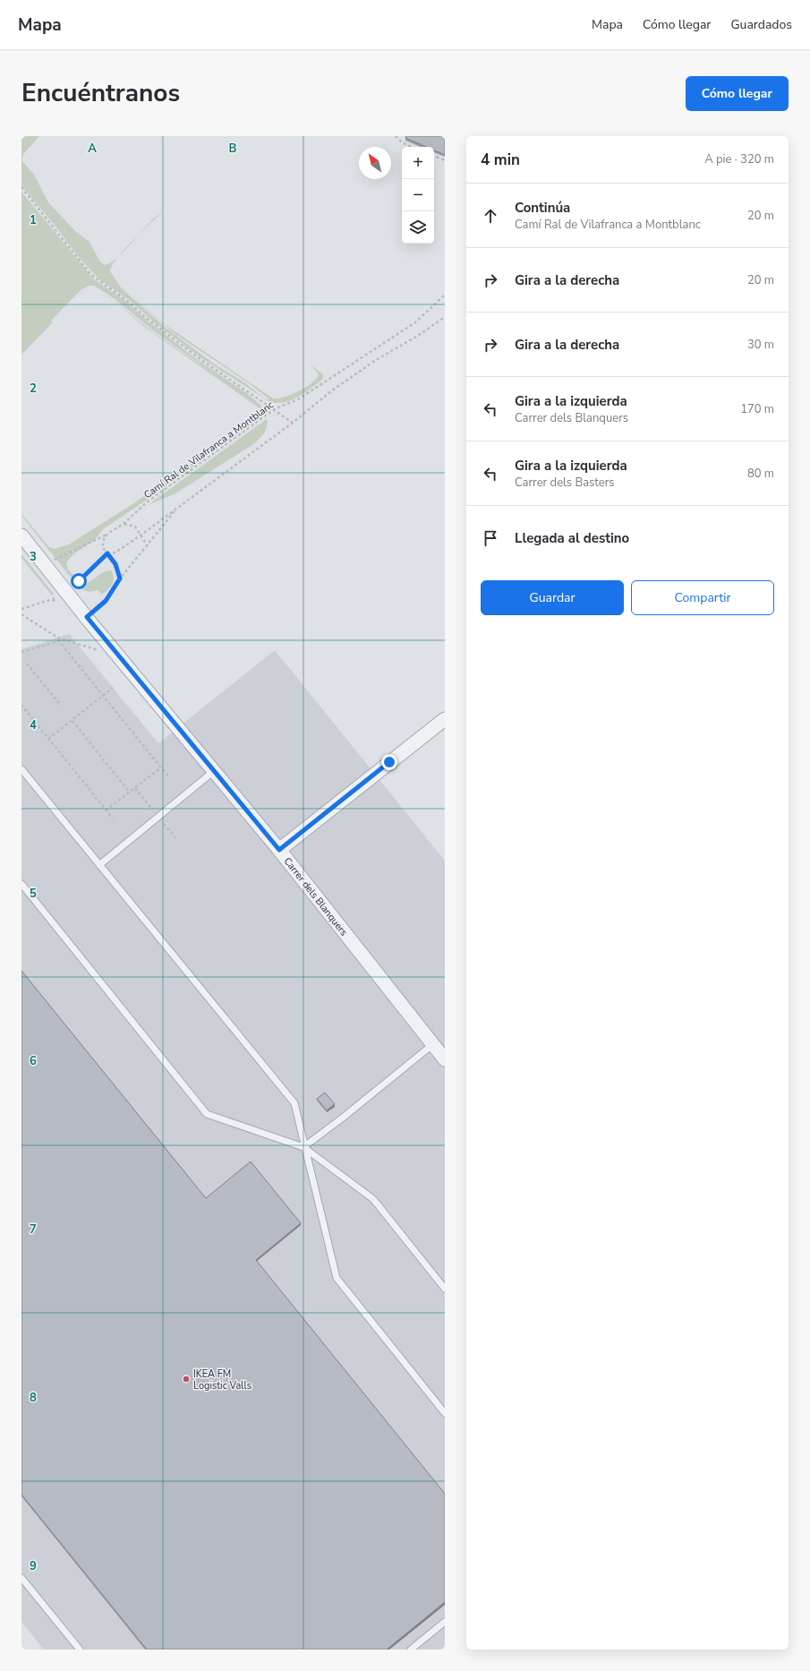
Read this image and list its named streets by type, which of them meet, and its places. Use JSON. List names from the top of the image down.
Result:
{
  "streets": {
    "street": ["Carrer dels Blanquers"],
    "path": ["Camí Ral de Vilafranca a Montblanc"]
  },
  "places": ["IKEA FM Logistic Valls"],
  "north": "top left",
  "page": {
    "header": "Mapa",
    "nav": ["Mapa", "Cómo llegar", "Guardados"],
    "title": "Encuéntranos",
    "buttons": [
      "Cómo llegar",
      ["Guardar", "Compartir"]
    ],
    "heading": ["4 min", "A pie · 320 m"],
    "map_buttons": ["+", "−"],
    "list": [
      ["Continúa", "Camí Ral de Vilafranca a Montblanc", "20 m"],
      ["Gira a la derecha", "20 m"],
      ["Gira a la derecha", "30 m"],
      ["Gira a la izquierda", "Carrer dels Blanquers", "170 m"],
      ["Gira a la izquierda", "Carrer dels Basters", "80 m"],
      "Llegada al destino"
    ]
  },
  "grid": {
    "columns": ["A", "B"],
    "rows": [
      "1",
      "2",
      "3",
      "4",
      "5",
      "6",
      "7",
      "8",
      "9"
    ]
  }
}
